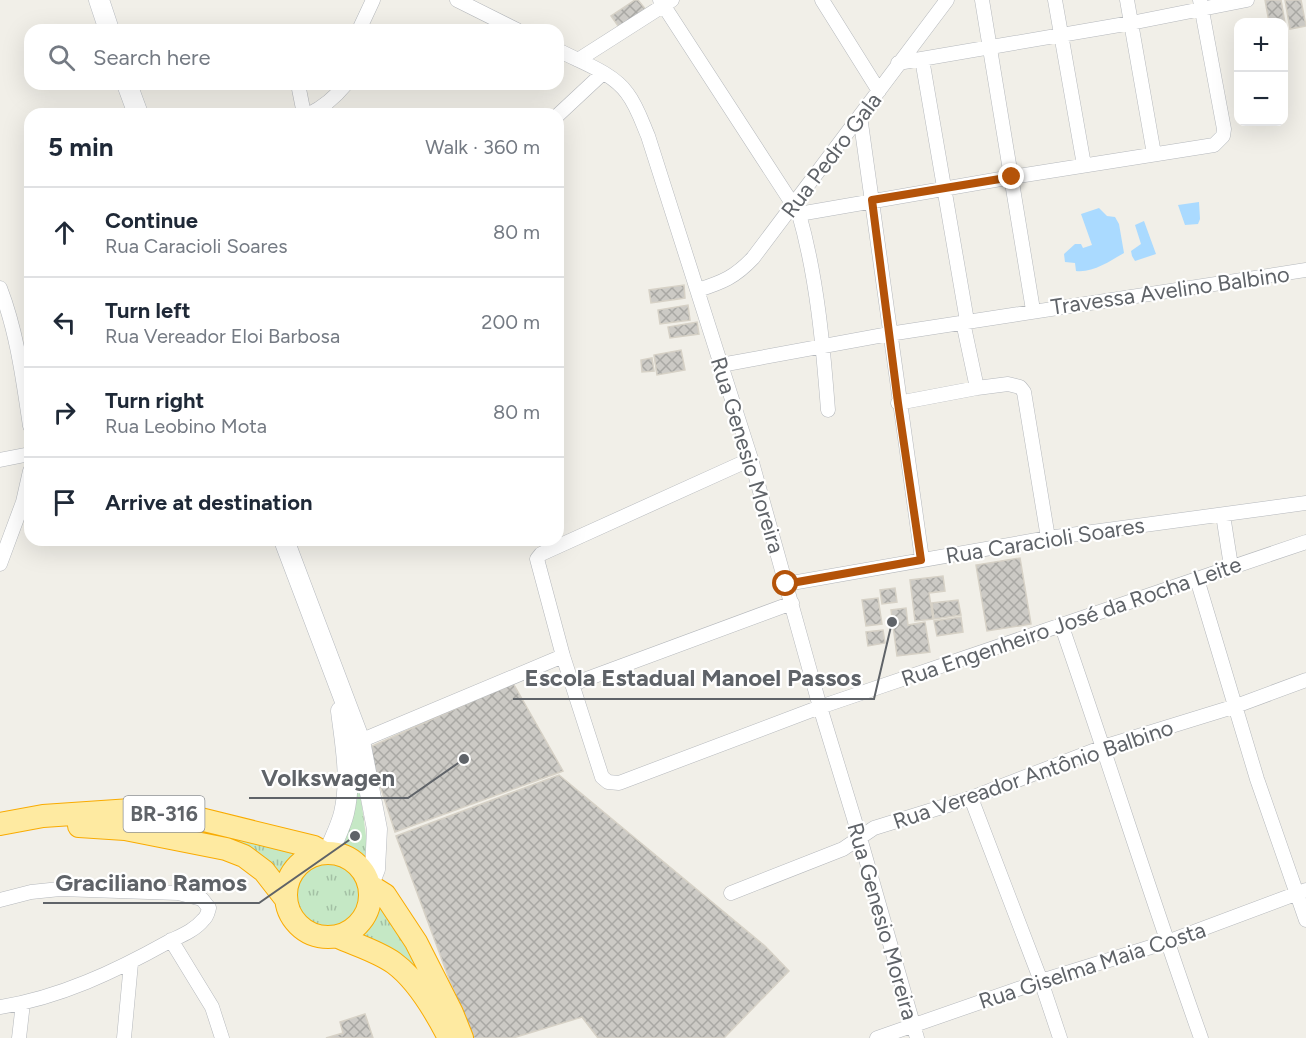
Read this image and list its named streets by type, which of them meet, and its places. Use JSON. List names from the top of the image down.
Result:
{
  "streets": {
    "highway": ["BR-316"],
    "street": [
      "Rua Pedro Gala",
      "Travessa Avelino Balbino",
      "Rua Genesio Moreira",
      "Rua Caracioli Soares",
      "Rua Engenheiro José da Rocha Leite",
      "Rua Vereador Antônio Balbino",
      "Rua Giselma Maia Costa"
    ]
  },
  "crossings": [
    ["Rua Pedro Gala", "Rua Genesio Moreira"],
    ["Travessa Avelino Balbino", "Rua Genesio Moreira"],
    ["Rua Genesio Moreira", "Rua Caracioli Soares"],
    ["Rua Genesio Moreira", "Rua Engenheiro José da Rocha Leite"],
    ["Rua Genesio Moreira", "Rua Vereador Antônio Balbino"],
    ["Rua Genesio Moreira", "Rua Giselma Maia Costa"]
  ],
  "places": ["Escola Estadual Manoel Passos", "Volkswagen", "Graciliano Ramos"],
  "page": {
    "map_buttons": ["+", "−"],
    "search": "Search here",
    "heading": ["5 min", "Walk · 360 m"],
    "list": [
      ["Continue", "Rua Caracioli Soares", "80 m"],
      ["Turn left", "Rua Vereador Eloi Barbosa", "200 m"],
      ["Turn right", "Rua Leobino Mota", "80 m"],
      "Arrive at destination"
    ]
  }
}
